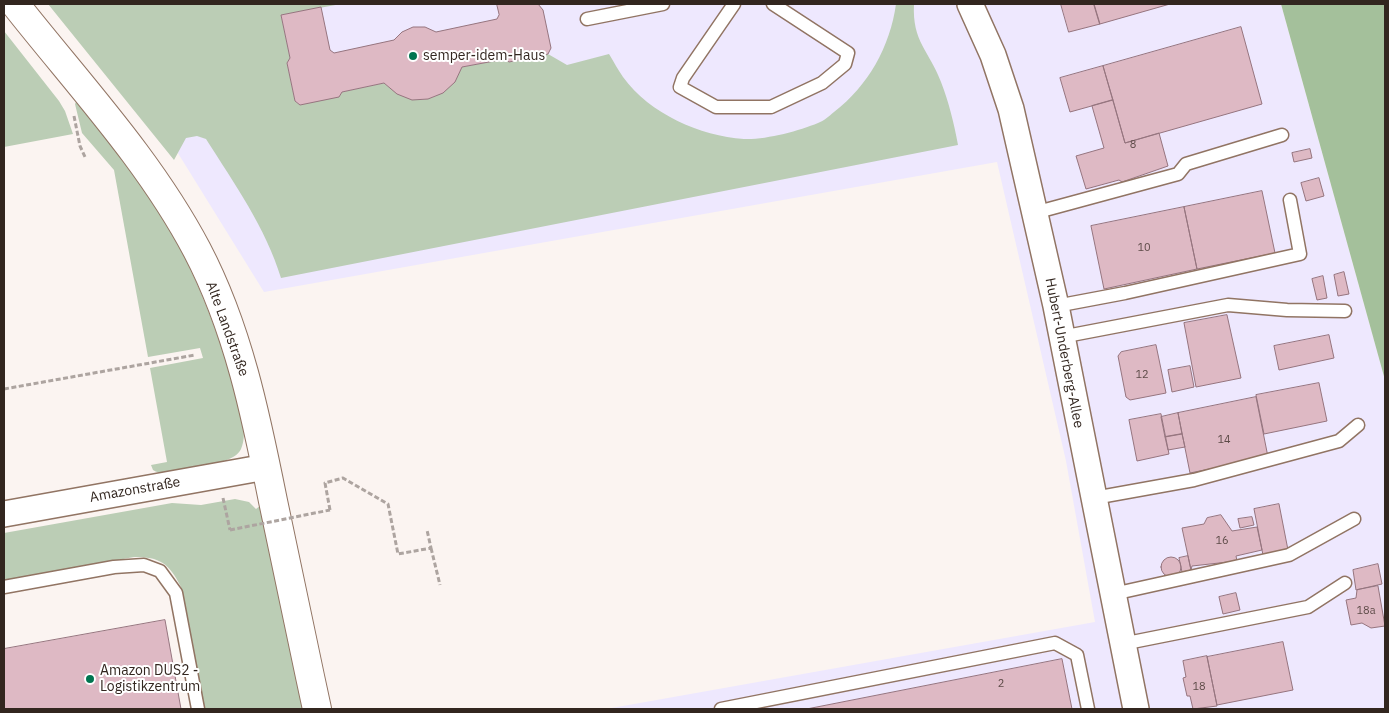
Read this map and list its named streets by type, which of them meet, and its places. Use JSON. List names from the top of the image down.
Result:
{
  "streets": {
    "street": ["Alte Landstraße", "Hubert-Underberg-Allee", "Amazonstraße"]
  },
  "crossings": [
    ["Alte Landstraße", "Amazonstraße"]
  ],
  "places": ["semper-idem-Haus", "Amazon DUS2 - Logistikzentrum"],
  "house_numbers": [
    "8",
    "10",
    "12",
    "14",
    "16",
    "18a",
    "2",
    "18"
  ]
}
